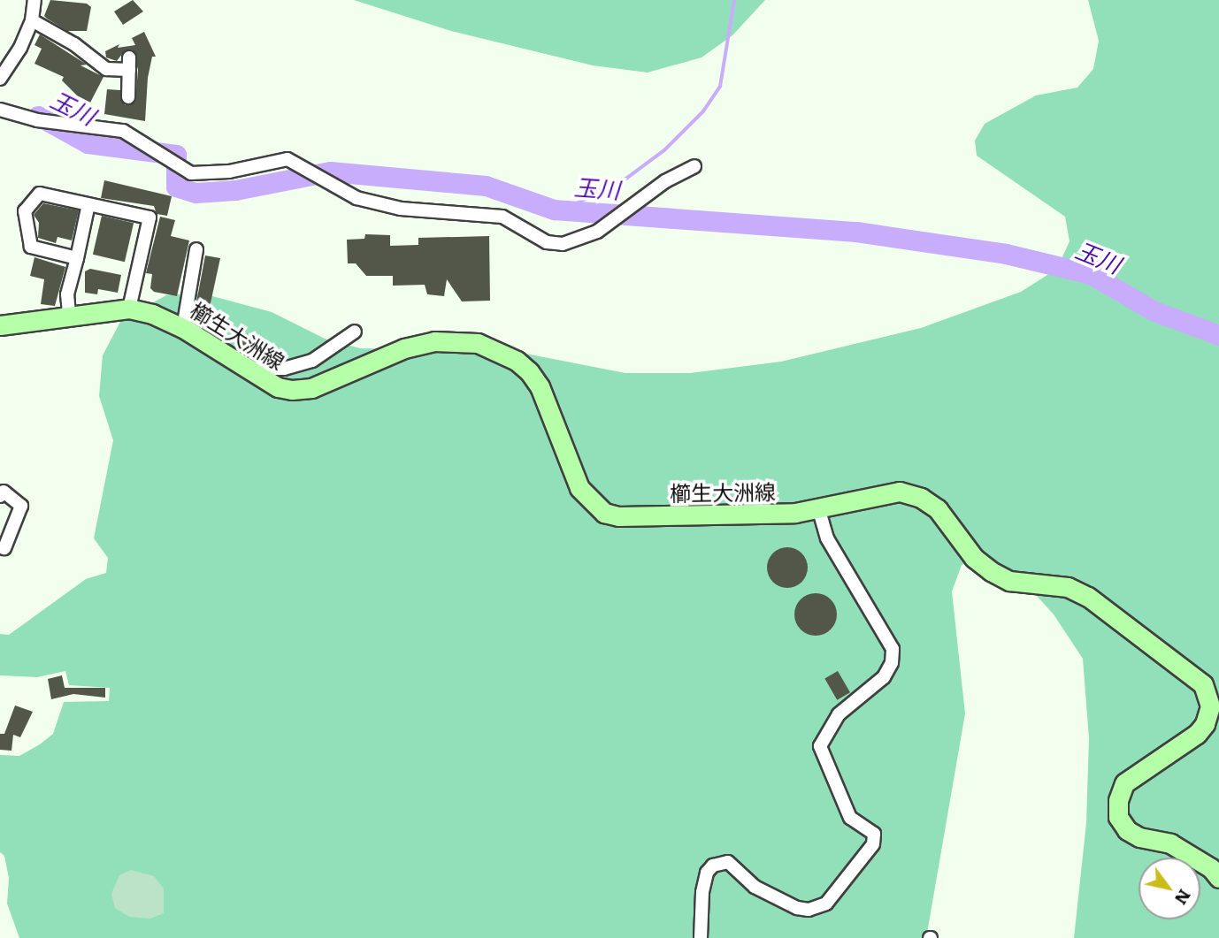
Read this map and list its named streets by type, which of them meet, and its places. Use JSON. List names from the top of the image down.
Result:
{
  "streets": {
    "main road": ["櫛生大洲線"]
  },
  "water": ["玉川"],
  "north": "bottom right"
}
